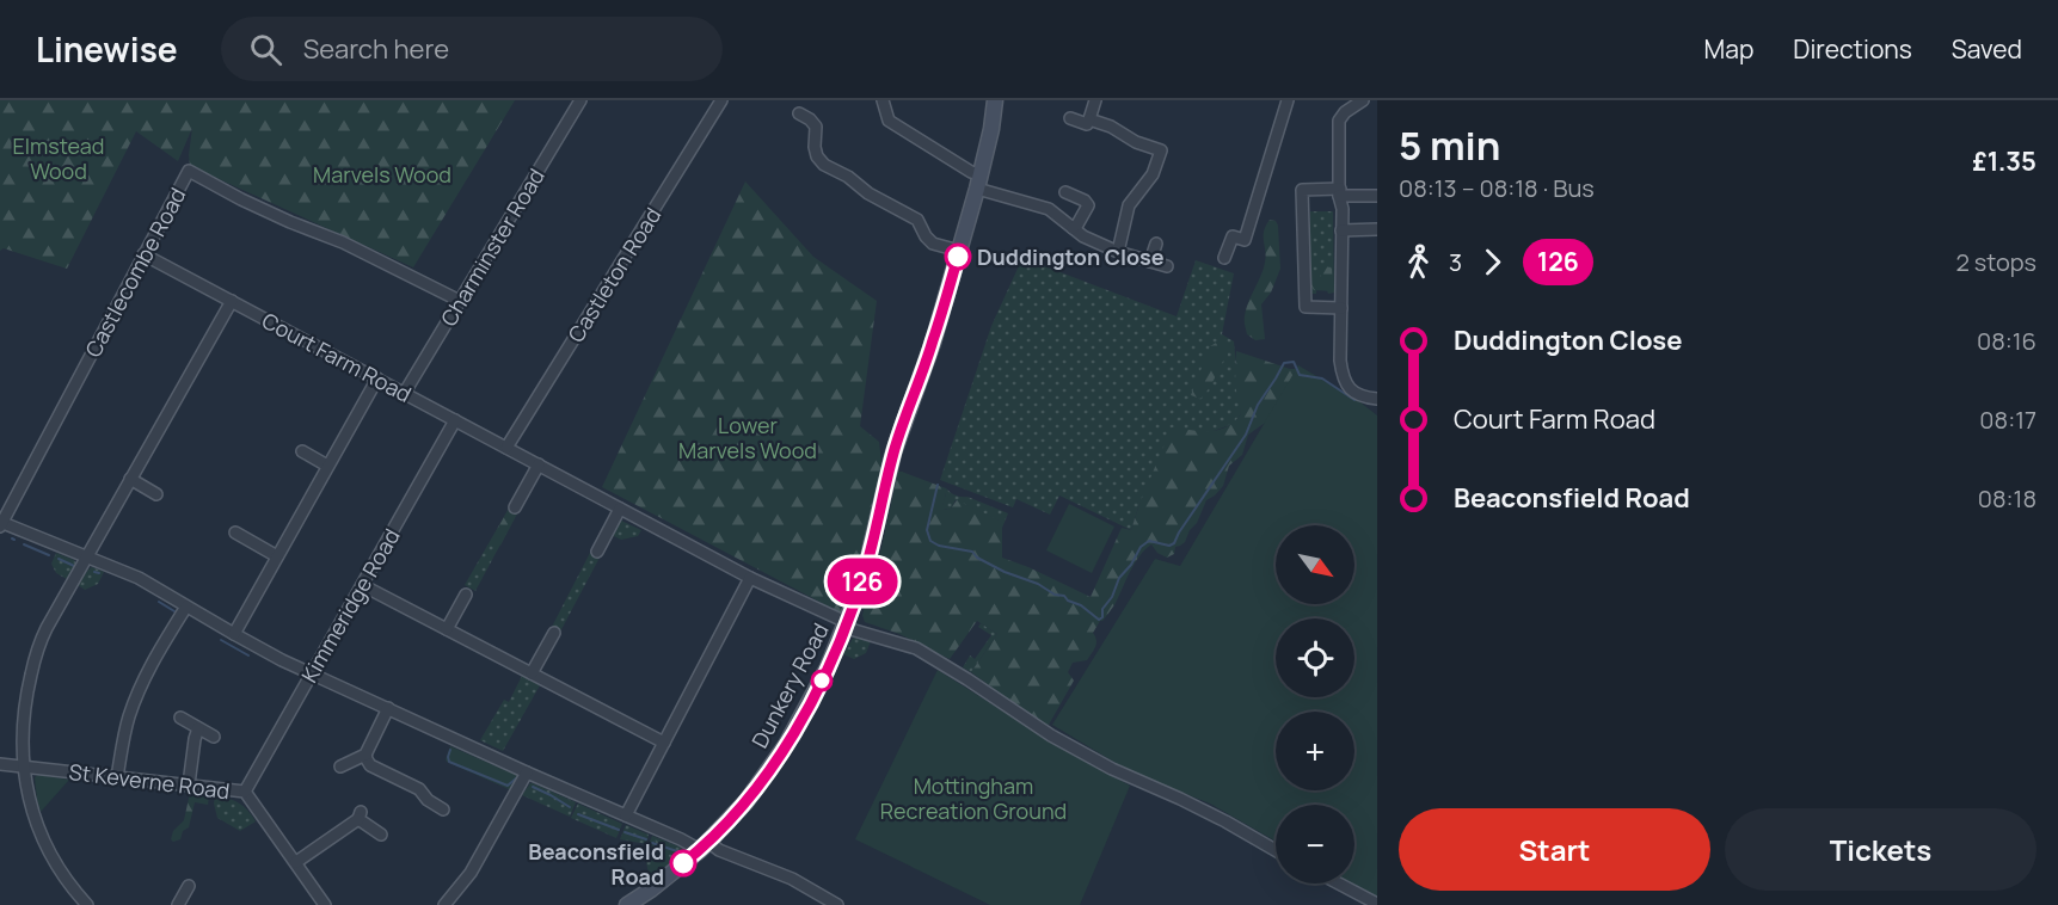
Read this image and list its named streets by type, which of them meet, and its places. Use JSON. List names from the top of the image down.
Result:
{
  "streets": {
    "street": [
      "Charminster Road",
      "Castlecombe Road",
      "Castleton Road",
      "Court Farm Road",
      "Kimmeridge Road",
      "Dunkery Road",
      "St Keverne Road"
    ]
  },
  "crossings": [
    ["Charminster Road", "Castlecombe Road"],
    ["Charminster Road", "Court Farm Road"],
    ["Castlecombe Road", "Court Farm Road"],
    ["Castleton Road", "Court Farm Road"],
    ["Court Farm Road", "Kimmeridge Road"],
    ["Court Farm Road", "Dunkery Road"],
    ["Kimmeridge Road", "St Keverne Road"]
  ],
  "parks": [
    "Elmstead Wood",
    "Marvels Wood",
    "Lower Marvels Wood",
    "Mottingham Recreation Ground"
  ],
  "places": ["Duddington Close", "Beaconsfield Road"],
  "lines": ["bus line 126"],
  "north": "bottom right",
  "page": {
    "header": "Linewise",
    "search": "Search here",
    "nav": ["Map", "Directions", "Saved"],
    "on_map": "126",
    "heading": ["5 min", "08:13 – 08:18 · Bus", "£1.35"],
    "legs": ["3", "126", "2 stops"],
    "list": [
      {
        "name": "Duddington Close",
        "value": "08:16"
      },
      {
        "name": "Court Farm Road",
        "value": "08:17"
      },
      {
        "name": "Beaconsfield Road",
        "value": "08:18"
      }
    ],
    "map_buttons": ["+", "−"],
    "buttons": ["Start", "Tickets"]
  }
}
